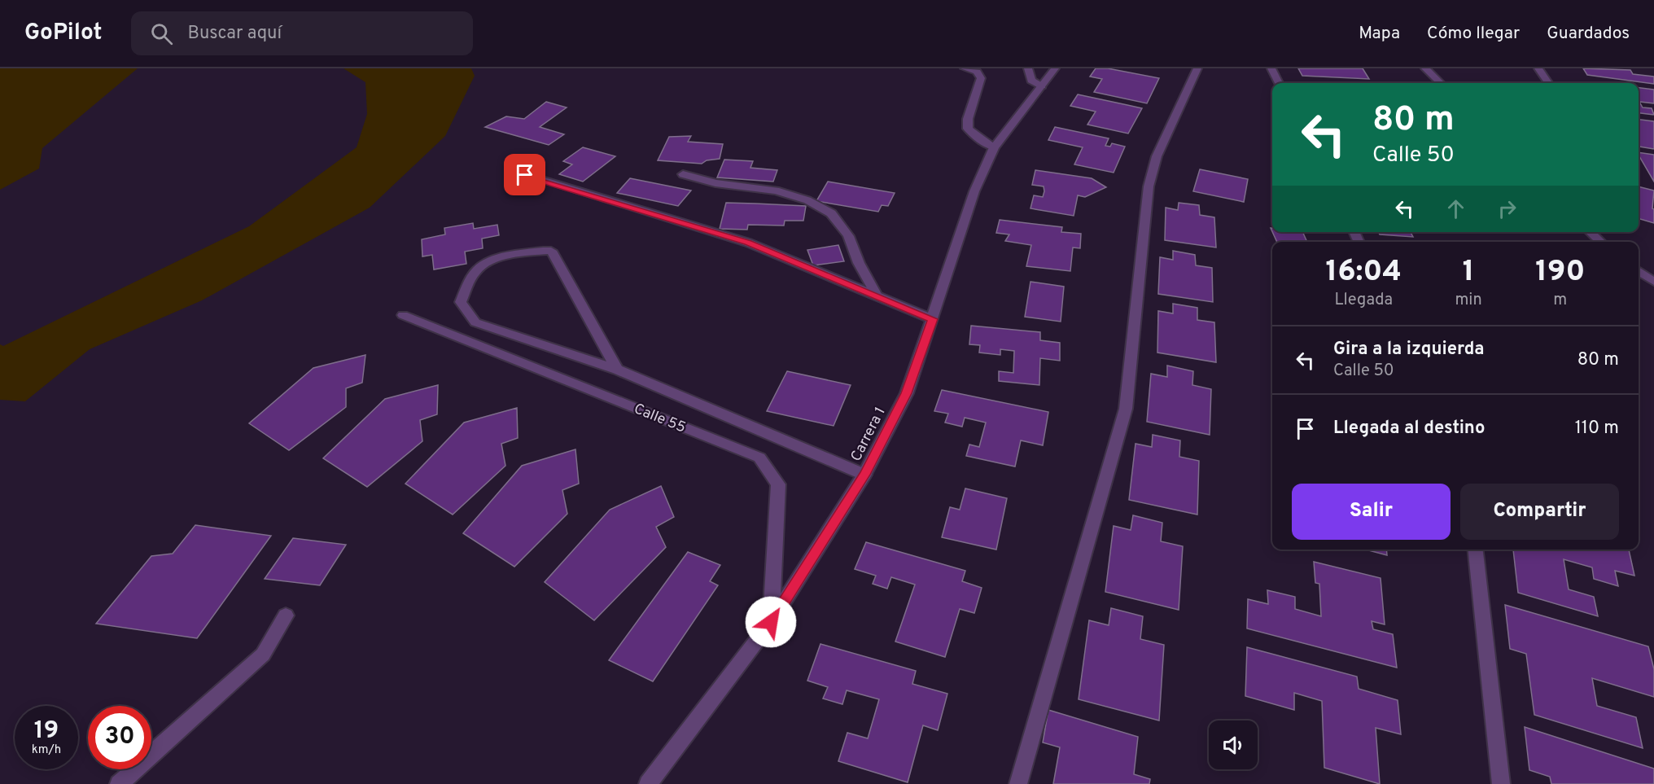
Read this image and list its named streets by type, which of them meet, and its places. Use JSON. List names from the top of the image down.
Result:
{
  "streets": {
    "street": ["Calle 55", "Carrera 1"]
  },
  "crossings": [
    ["Calle 55", "Carrera 1"]
  ],
  "page": {
    "header": "GoPilot",
    "search": "Buscar aquí",
    "nav": ["Mapa", "Cómo llegar", "Guardados"],
    "turn": ["80 m", "Calle 50"],
    "eta": [
      "16:04",
      "Llegada",
      "1",
      "min",
      "190",
      "m"
    ],
    "list": [
      {
        "name": "Gira a la izquierda",
        "note": "Calle 50",
        "value": "80 m"
      },
      {
        "name": "Llegada al destino",
        "value": "110 m"
      }
    ],
    "buttons": ["Salir", "Compartir"],
    "speed": "19 km/h",
    "limit": "30"
  }
}
